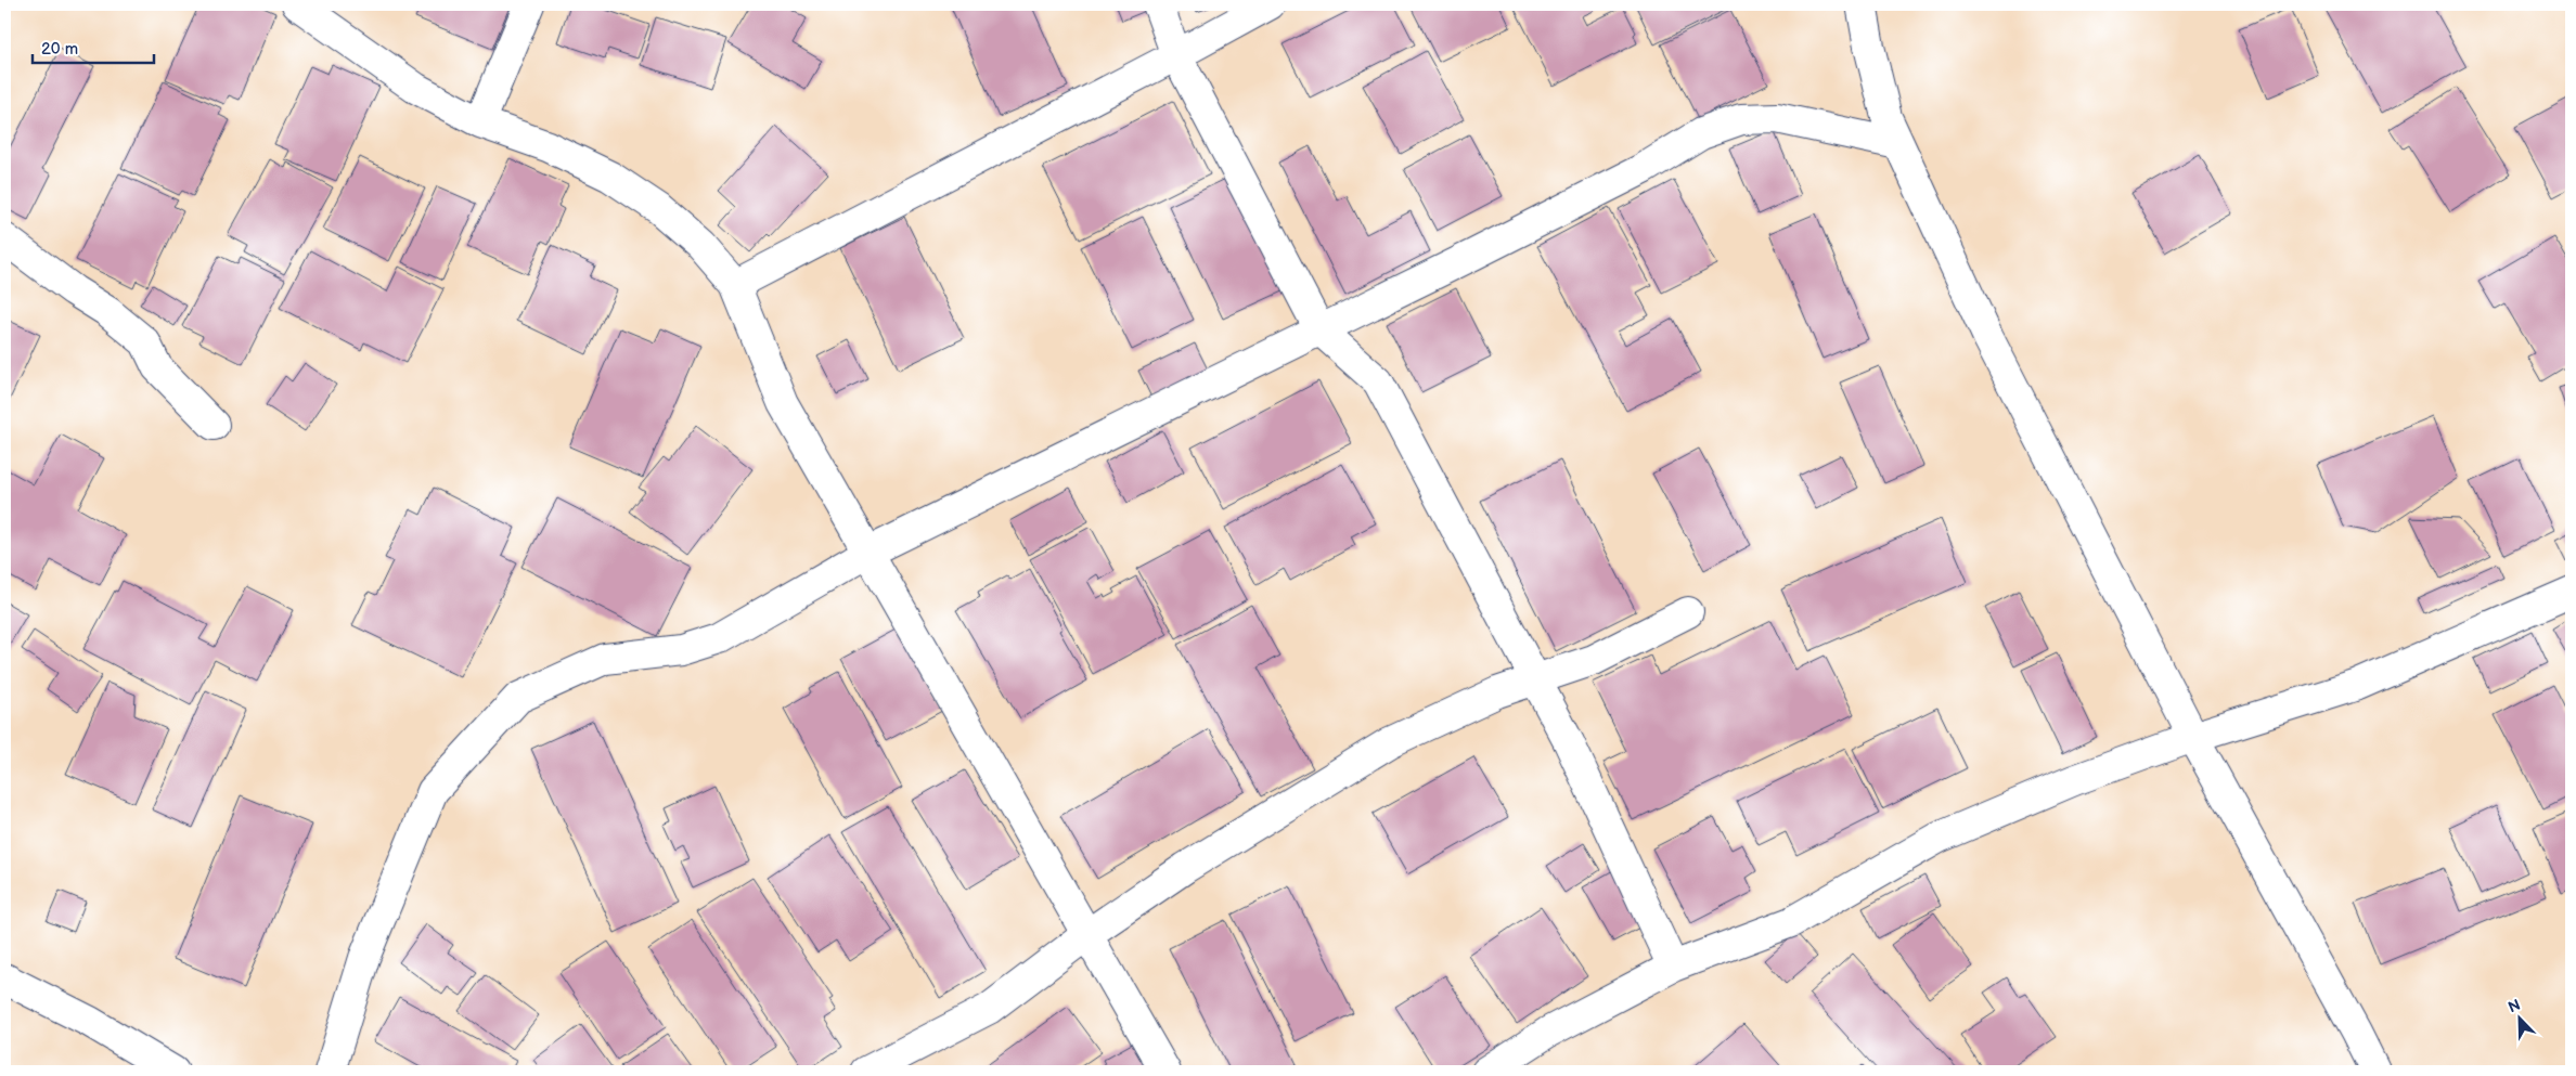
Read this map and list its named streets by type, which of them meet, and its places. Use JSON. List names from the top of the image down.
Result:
{
  "scale_bar": "20 m",
  "north": "top left"
}
